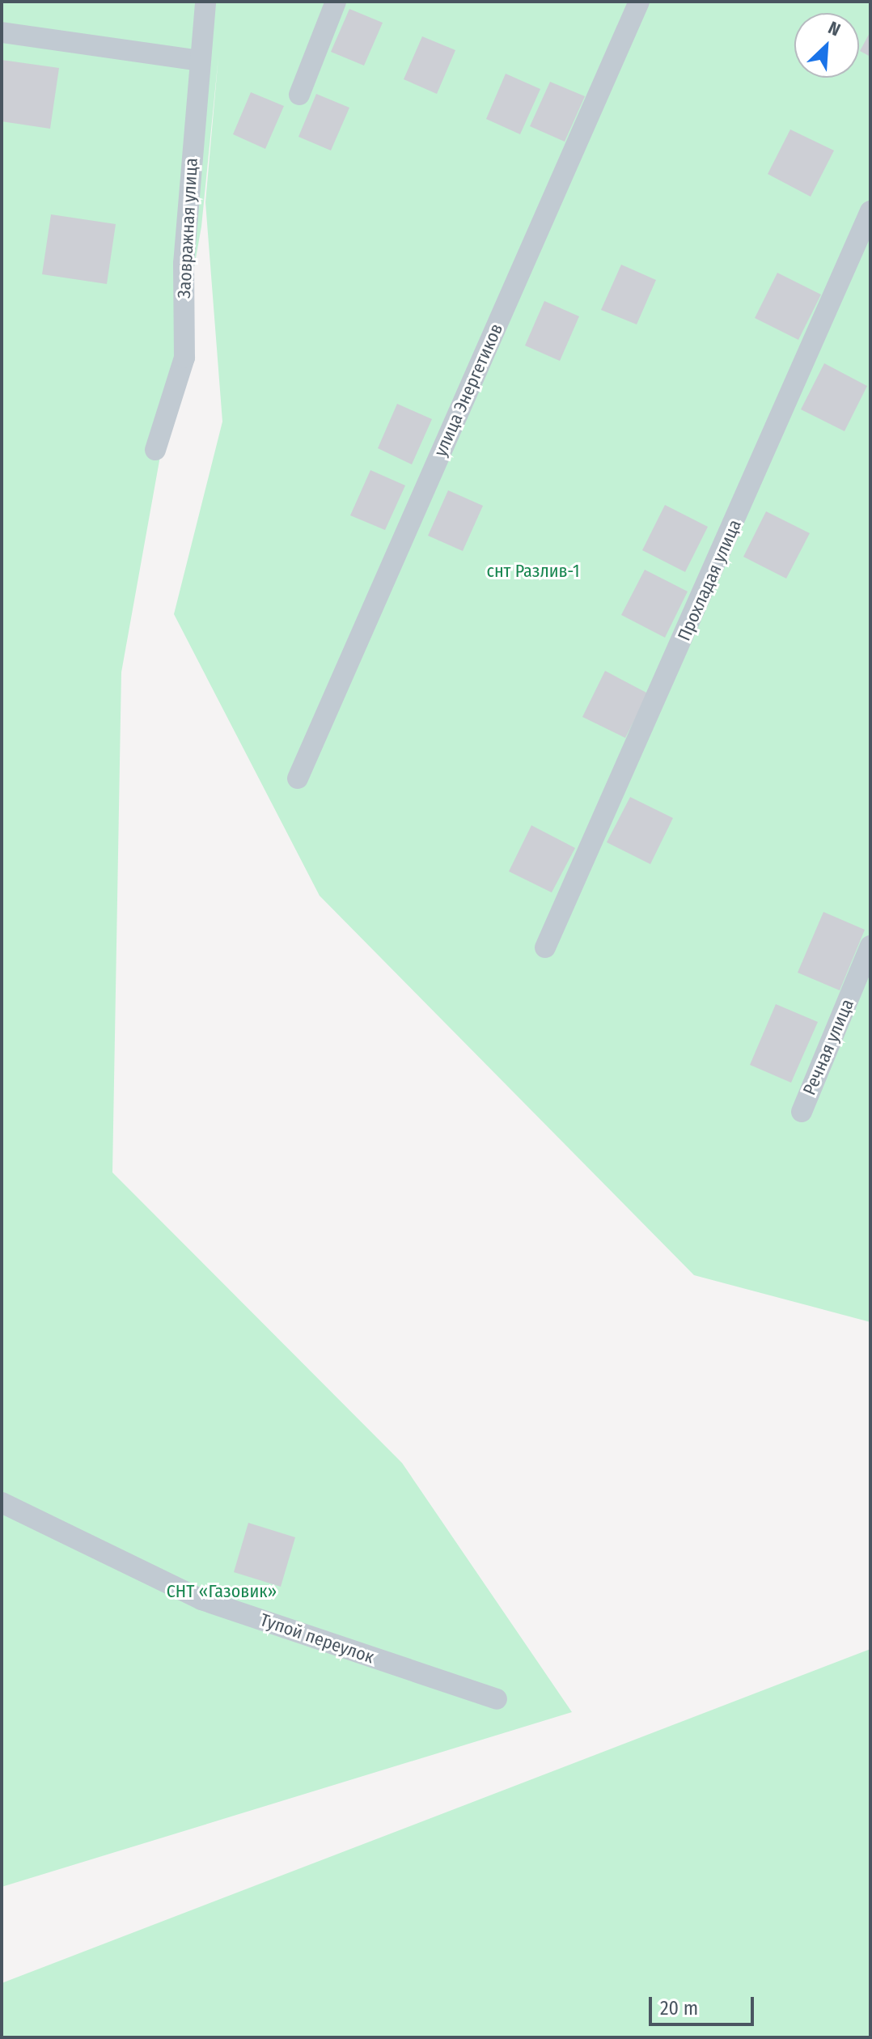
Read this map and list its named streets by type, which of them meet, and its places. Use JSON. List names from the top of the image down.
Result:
{
  "streets": {
    "lane": [
      "Заовражная улица",
      "улица Энергетиков",
      "Прохладая улица",
      "Речная улица",
      "Тупой переулок"
    ]
  },
  "parks": ["снт Разлив-1", "СНТ «Газовик»"],
  "scale_bar": "20 m",
  "north": "top right"
}
